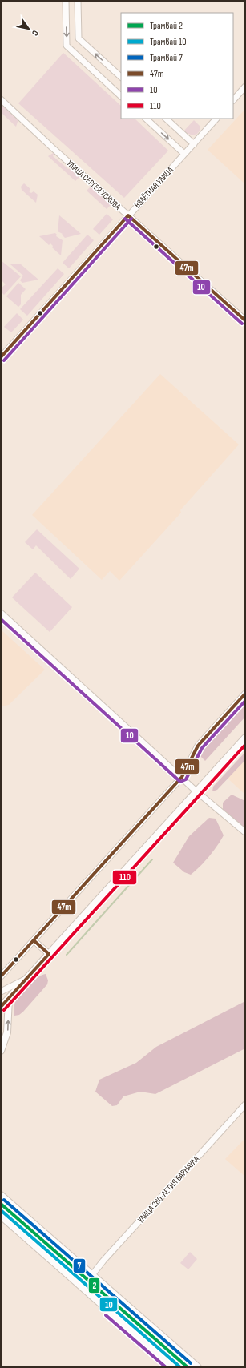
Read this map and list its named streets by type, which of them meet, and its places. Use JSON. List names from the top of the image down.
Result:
{
  "streets": {
    "street": ["УЛИЦА СЕРГЕЯ УСКОВА", "ВЗЛЁТНАЯ УЛИЦА", "УЛИЦА 280-ЛЕТИЯ БАРНАУЛА"]
  },
  "crossings": [
    ["УЛИЦА СЕРГЕЯ УСКОВА", "ВЗЛЁТНАЯ УЛИЦА"]
  ],
  "lines": [
    "transit line 47т",
    "transit line 10",
    "transit line 110",
    "tram line 7",
    "tram line 2",
    "tram line 10"
  ],
  "legend": [
    "Трамвай 2",
    "Трамвай 10",
    "Трамвай 7",
    "47т",
    "10",
    "110"
  ],
  "north": "bottom right"
}
